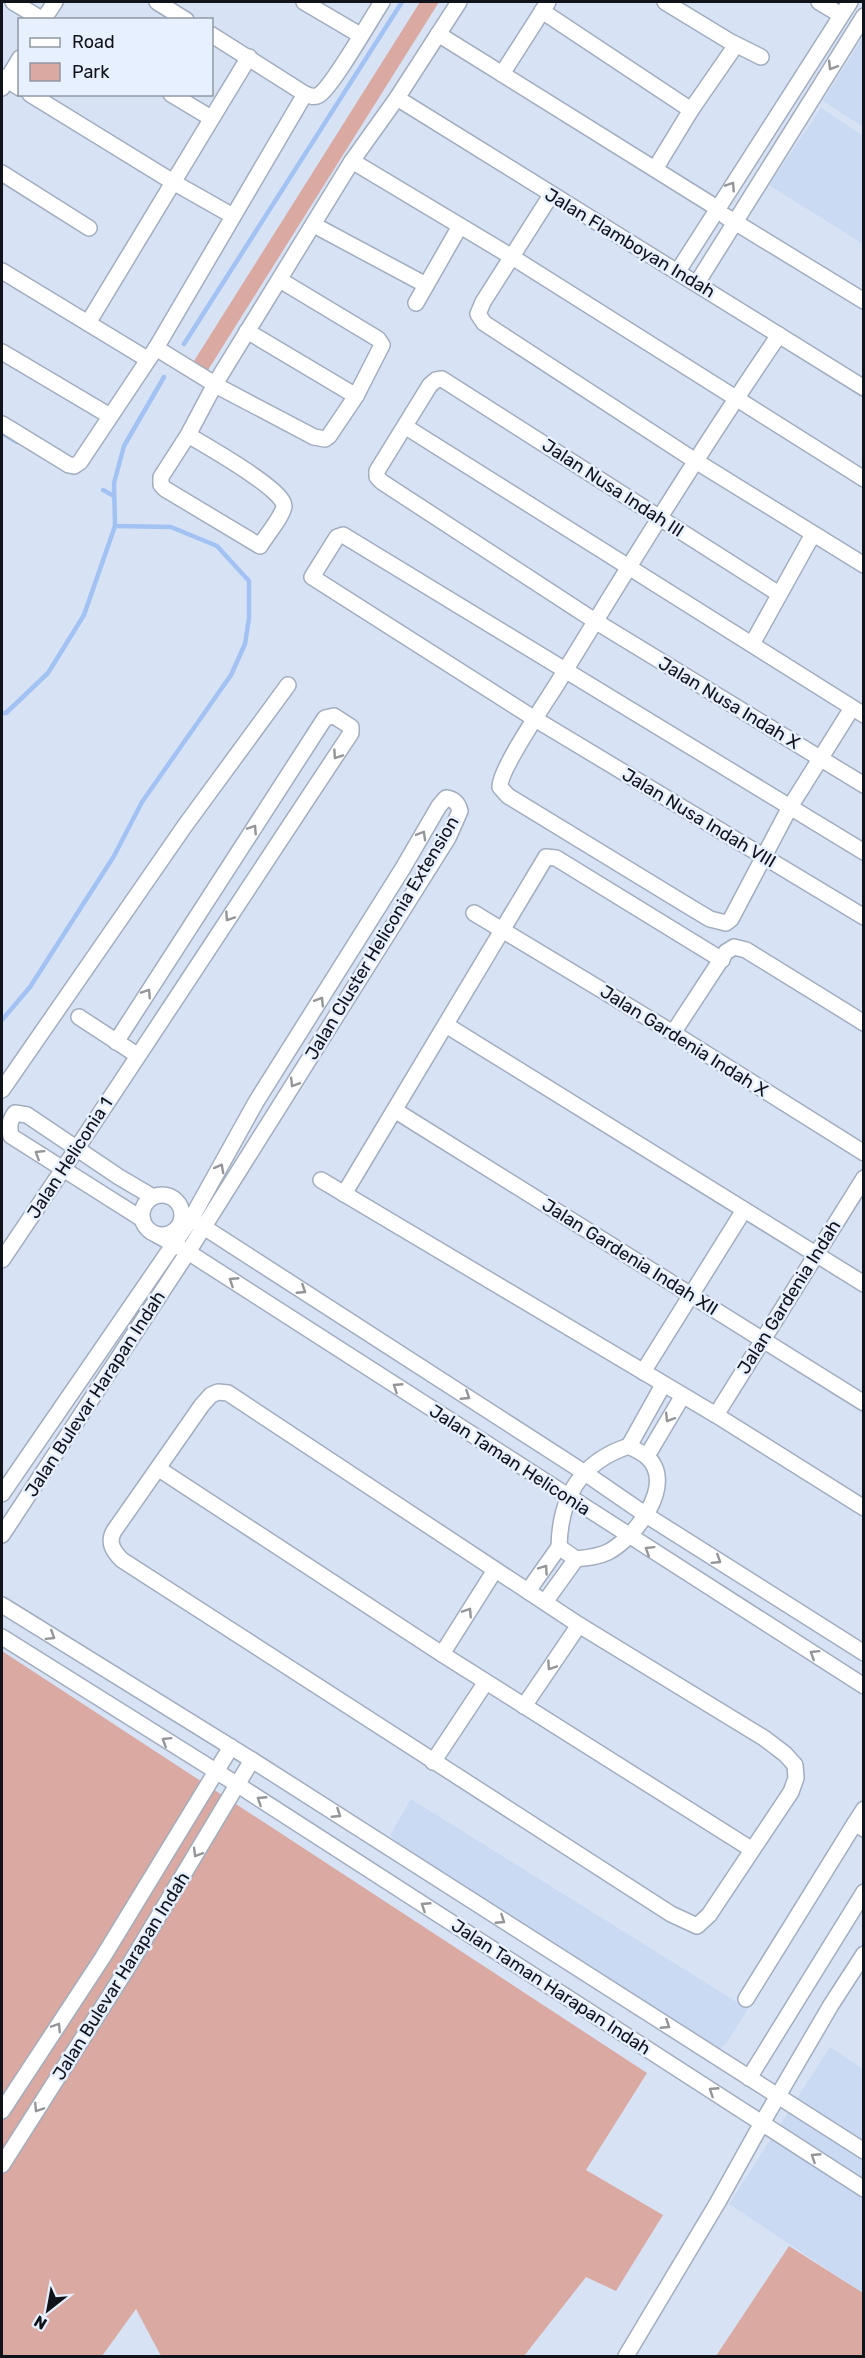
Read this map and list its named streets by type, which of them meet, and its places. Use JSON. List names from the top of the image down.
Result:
{
  "streets": {
    "street": [
      "Jalan Flamboyan Indah",
      "Jalan Nusa Indah III",
      "Jalan Nusa Indah X",
      "Jalan Nusa Indah VIII",
      "Jalan Cluster Heliconia Extension",
      "Jalan Gardenia Indah X",
      "Jalan Heliconia 1",
      "Jalan Gardenia Indah XII",
      "Jalan Gardenia Indah",
      "Jalan Bulevar Harapan Indah",
      "Jalan Taman Heliconia",
      "Jalan Taman Harapan Indah"
    ]
  },
  "crossings": [
    ["Jalan Nusa Indah III", "Jalan Nusa Indah X"],
    ["Jalan Cluster Heliconia Extension", "Jalan Bulevar Harapan Indah"],
    ["Jalan Cluster Heliconia Extension", "Jalan Taman Heliconia"],
    ["Jalan Heliconia 1", "Jalan Taman Heliconia"],
    ["Jalan Gardenia Indah XII", "Jalan Gardenia Indah"],
    ["Jalan Bulevar Harapan Indah", "Jalan Taman Heliconia"],
    ["Jalan Bulevar Harapan Indah", "Jalan Taman Harapan Indah"]
  ],
  "legend": ["Road", "Park"],
  "north": "bottom left"
}
